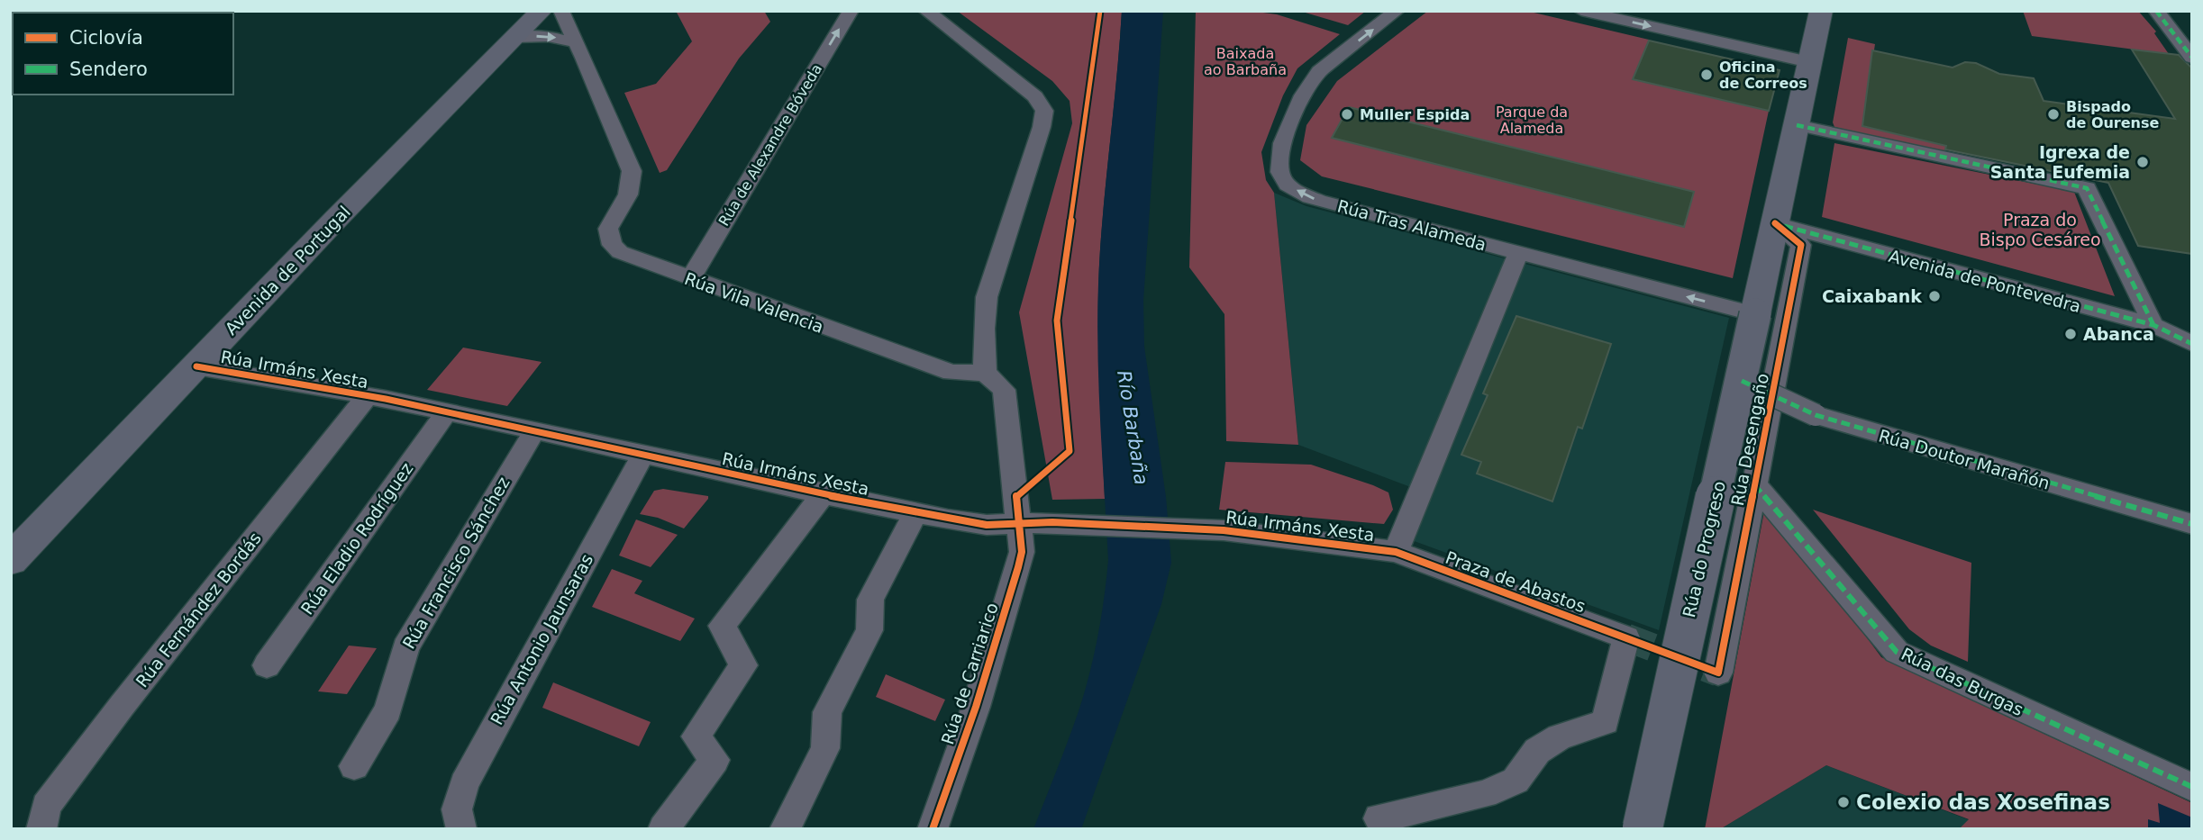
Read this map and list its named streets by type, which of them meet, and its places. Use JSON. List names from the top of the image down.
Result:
{
  "streets": {
    "street": [
      "Rúa de Alexandre Bóveda",
      "Rúa Tras Alameda",
      "Avenida de Portugal",
      "Avenida de Pontevedra",
      "Rúa Vila Valencia",
      "Rúa Irmáns Xesta",
      "Rúa Desengaño",
      "Rúa Doutor Marañón",
      "Rúa Eladio Rodríguez",
      "Rúa do Progreso",
      "Rúa Francisco Sánchez",
      "Praza de Abastos",
      "Rúa Fernández Bordás",
      "Rúa Antonio Jaunsaras",
      "Rúa de Carriarico",
      "Rúa das Burgas"
    ]
  },
  "crossings": [
    ["Rúa de Alexandre Bóveda", "Rúa Vila Valencia"],
    ["Rúa Tras Alameda", "Rúa do Progreso"],
    ["Avenida de Portugal", "Rúa Irmáns Xesta"],
    ["Avenida de Pontevedra", "Rúa Desengaño"],
    ["Avenida de Pontevedra", "Rúa do Progreso"],
    ["Rúa Irmáns Xesta", "Rúa Eladio Rodríguez"],
    ["Rúa Irmáns Xesta", "Rúa Francisco Sánchez"],
    ["Rúa Irmáns Xesta", "Praza de Abastos"],
    ["Rúa Irmáns Xesta", "Rúa Fernández Bordás"],
    ["Rúa Irmáns Xesta", "Rúa Antonio Jaunsaras"],
    ["Rúa Irmáns Xesta", "Rúa de Carriarico"],
    ["Rúa Desengaño", "Rúa do Progreso"],
    ["Rúa Desengaño", "Rúa das Burgas"],
    ["Rúa Doutor Marañón", "Rúa do Progreso"]
  ],
  "one_way": ["Rúa de Alexandre Bóveda"],
  "water": ["Río Barbaña"],
  "parks": ["Baixada ao Barbaña", "Parque da Alameda", "Praza do Bispo Cesáreo"],
  "places": [
    "Oficina de Correos",
    "Muller Espida",
    "Bispado de Ourense",
    "Igrexa de Santa Eufemia",
    "Caixabank",
    "Abanca",
    "Colexio das Xosefinas"
  ],
  "legend": ["Ciclovía", "Sendero"]
}
